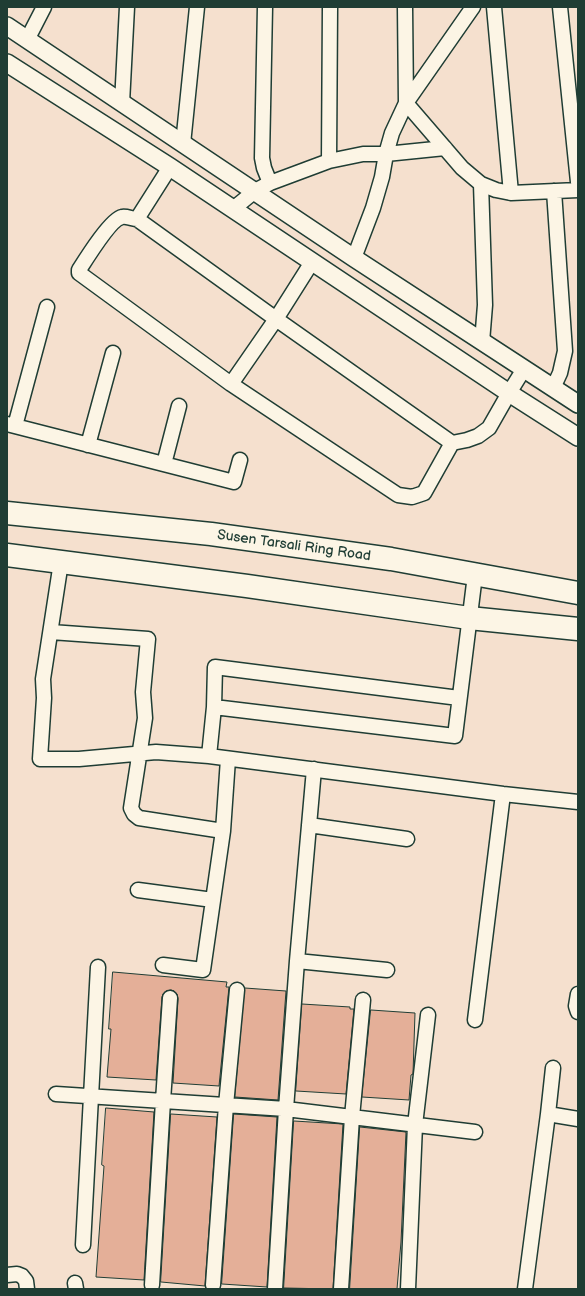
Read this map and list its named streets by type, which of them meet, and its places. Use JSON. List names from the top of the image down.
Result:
{
  "streets": {
    "main road": ["Susen Tarsali Ring Road"]
  }
}
